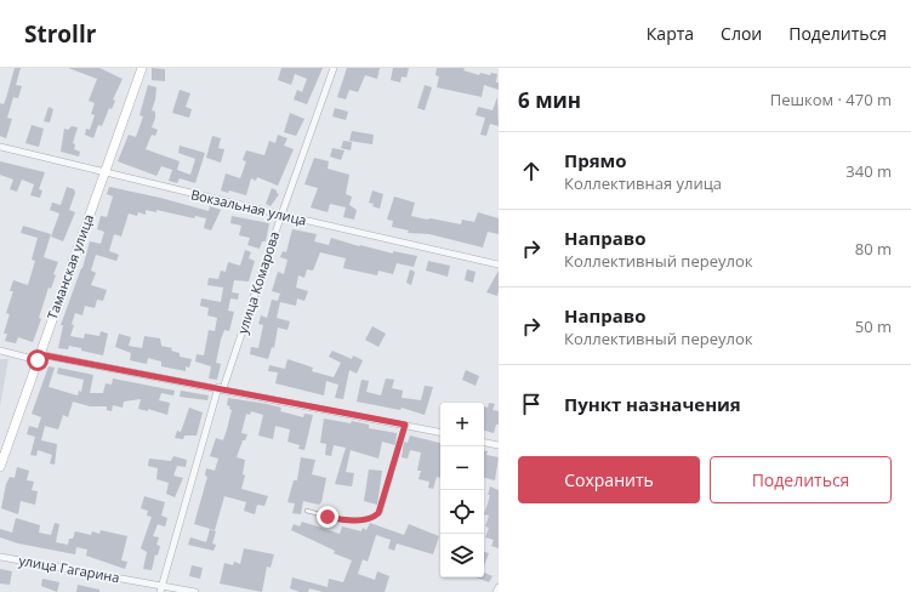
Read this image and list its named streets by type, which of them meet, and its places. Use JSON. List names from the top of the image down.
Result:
{
  "streets": {
    "street": [
      "Вокзальная улица",
      "Таманская улица",
      "улица Комарова",
      "улица Гагарина"
    ]
  },
  "crossings": [
    ["Вокзальная улица", "Таманская улица"],
    ["Вокзальная улица", "улица Комарова"],
    ["улица Комарова", "улица Гагарина"]
  ],
  "page": {
    "header": "Strollr",
    "nav": ["Карта", "Слои", "Поделиться"],
    "heading": ["6 мин", "Пешком · 470 m"],
    "list": [
      ["Прямо", "Коллективная улица", "340 m"],
      ["Направо", "Коллективный переулок", "80 m"],
      ["Направо", "Коллективный переулок", "50 m"],
      "Пункт назначения"
    ],
    "map_buttons": ["+", "−"],
    "buttons": ["Сохранить", "Поделиться"]
  }
}
